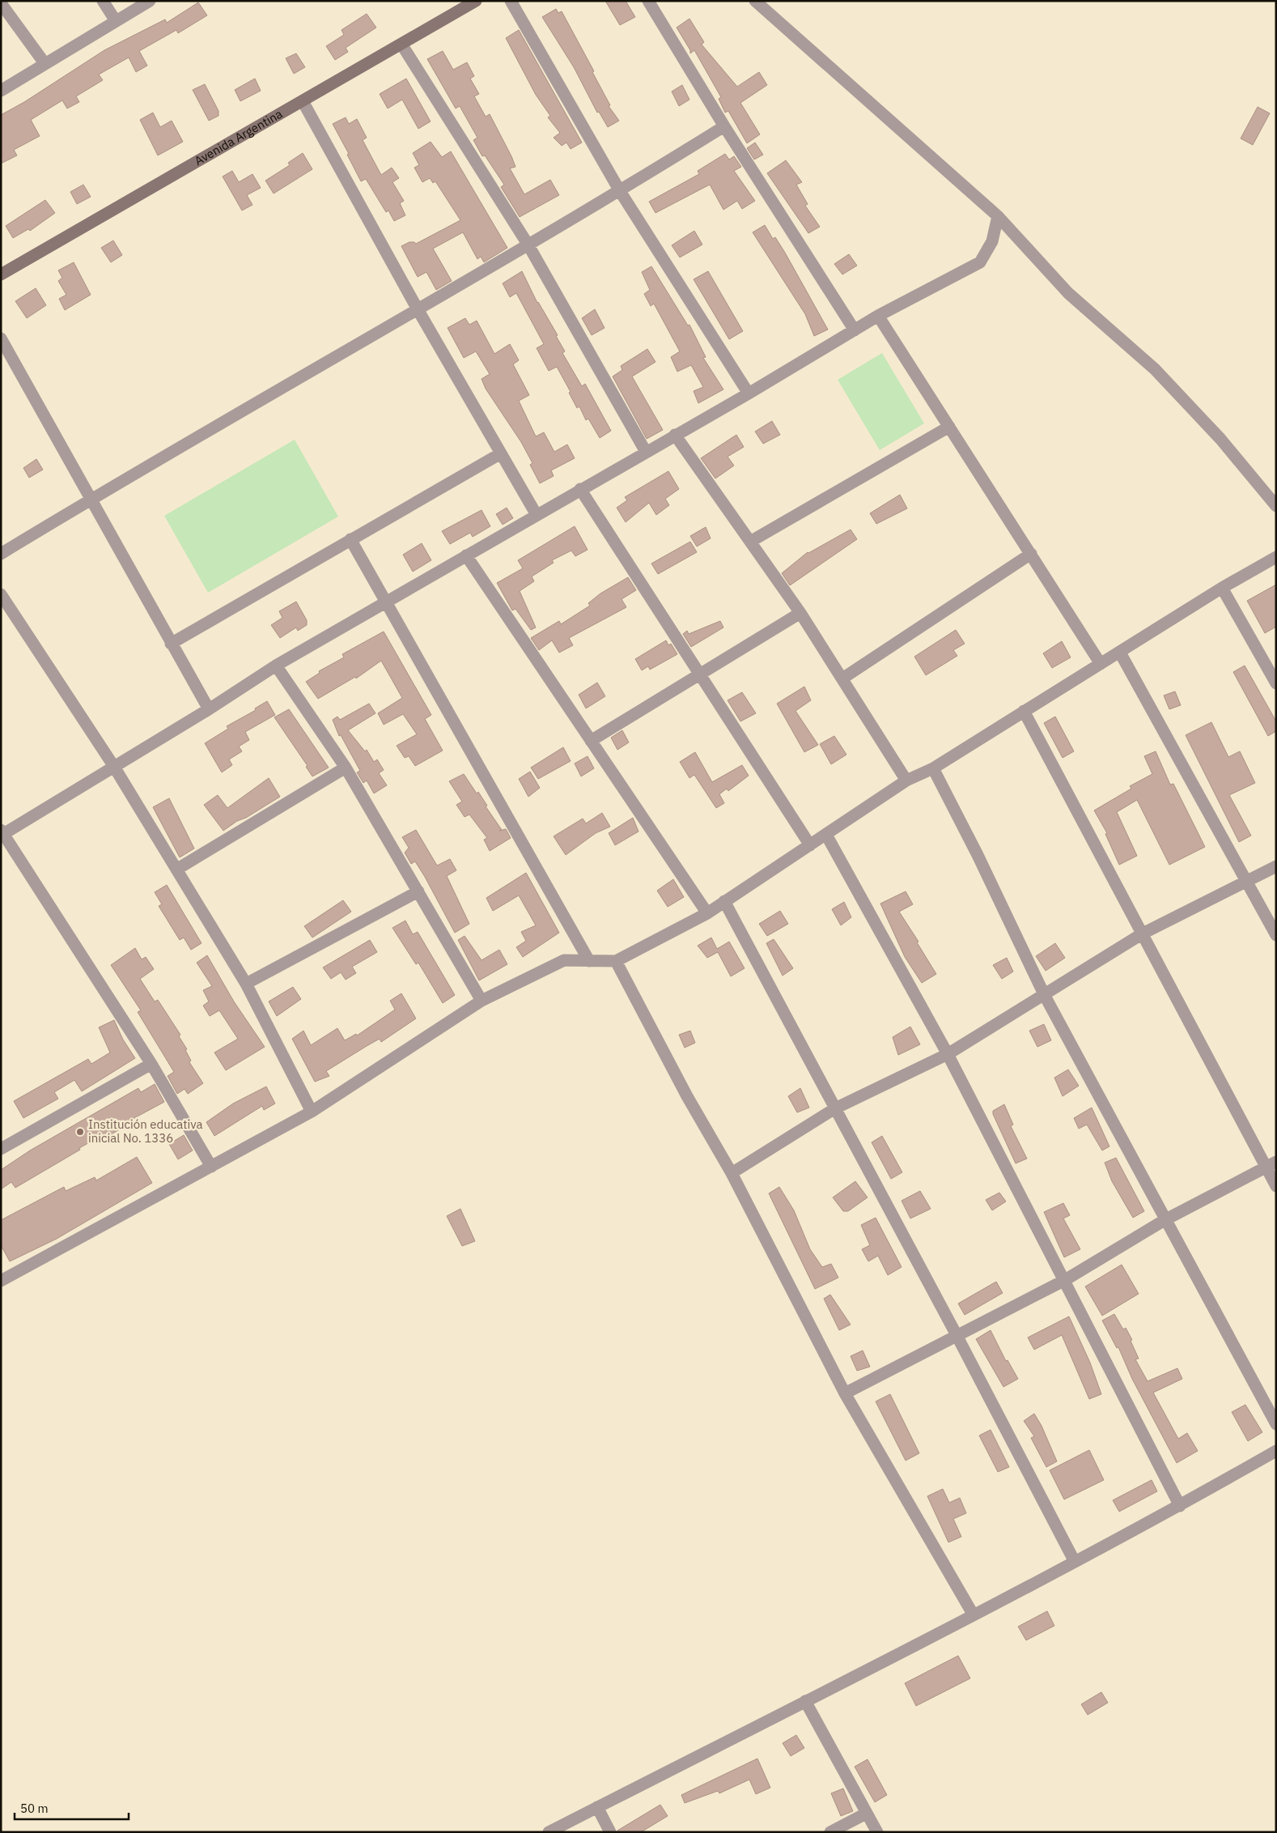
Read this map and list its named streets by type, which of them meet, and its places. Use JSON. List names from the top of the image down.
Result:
{
  "streets": {
    "street": ["Avenida Argentina"]
  },
  "places": ["Institución educativa inicial No. 1336"],
  "scale_bar": "50 m"
}
